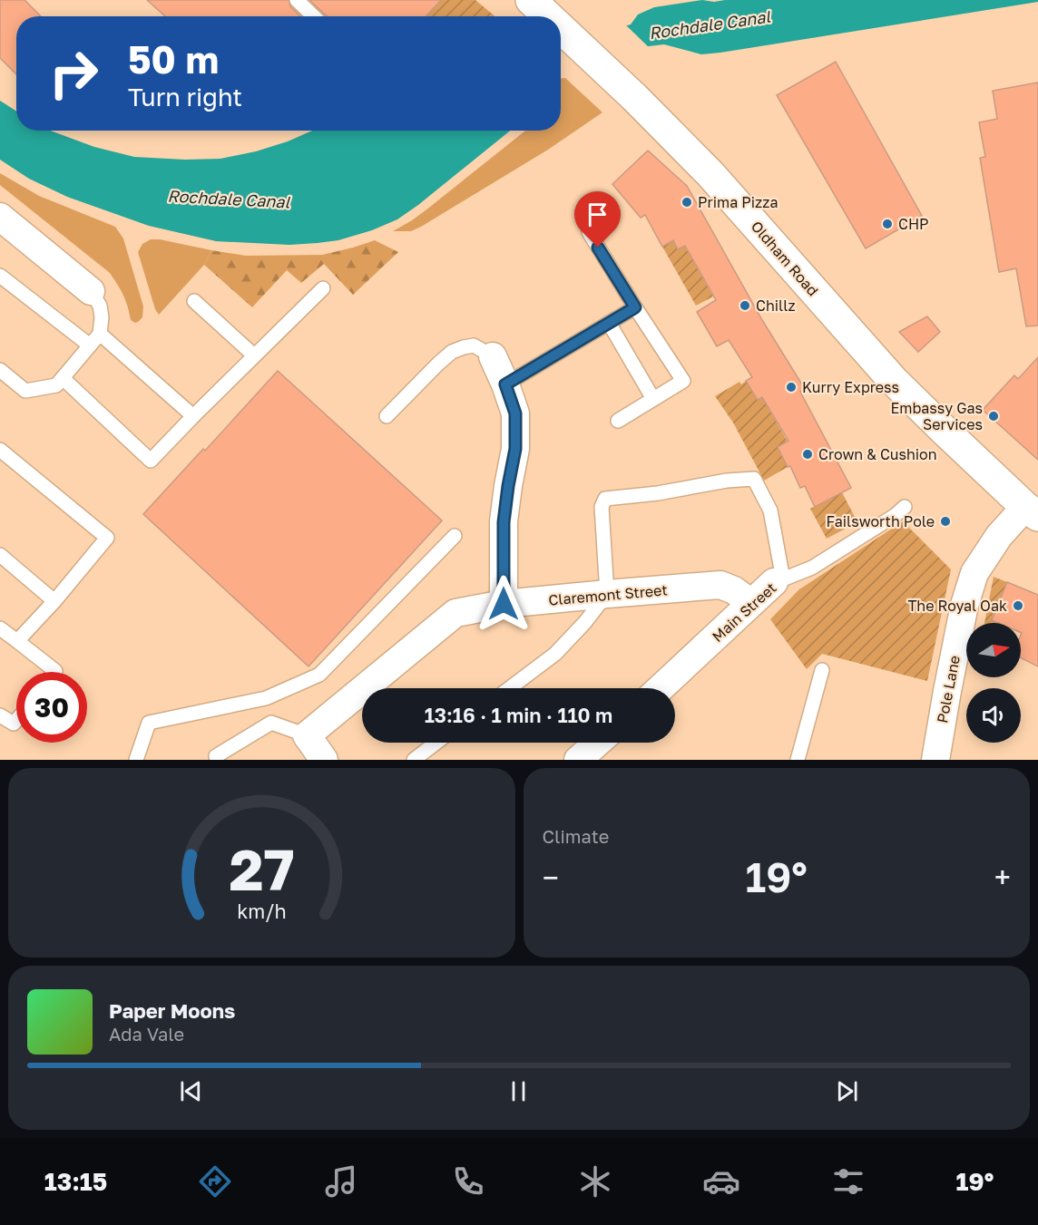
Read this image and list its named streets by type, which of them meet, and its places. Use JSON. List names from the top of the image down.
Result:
{
  "streets": {
    "highway": ["Oldham Road"],
    "street": ["Claremont Street", "Main Street", "Pole Lane"]
  },
  "crossings": [
    ["Oldham Road", "Pole Lane"],
    ["Claremont Street", "Main Street"]
  ],
  "water": ["Rochdale Canal"],
  "places": [
    "Prima Pizza",
    "CHP",
    "Chillz",
    "Kurry Express",
    "Embassy Gas Services",
    "Crown & Cushion",
    "Failsworth Pole",
    "The Royal Oak"
  ],
  "north": "right",
  "page": {
    "turn": ["50 m", "Turn right"],
    "limit": "30",
    "trip": "13:16 · 1 min · 110 m",
    "tile": "Climate",
    "heat": ["−", "19°", "+"],
    "song": ["Paper Moons", "Ada Vale"],
    "tabs": ["13:15", "19°"],
    "gauge": ["27", "km/h"]
  }
}
